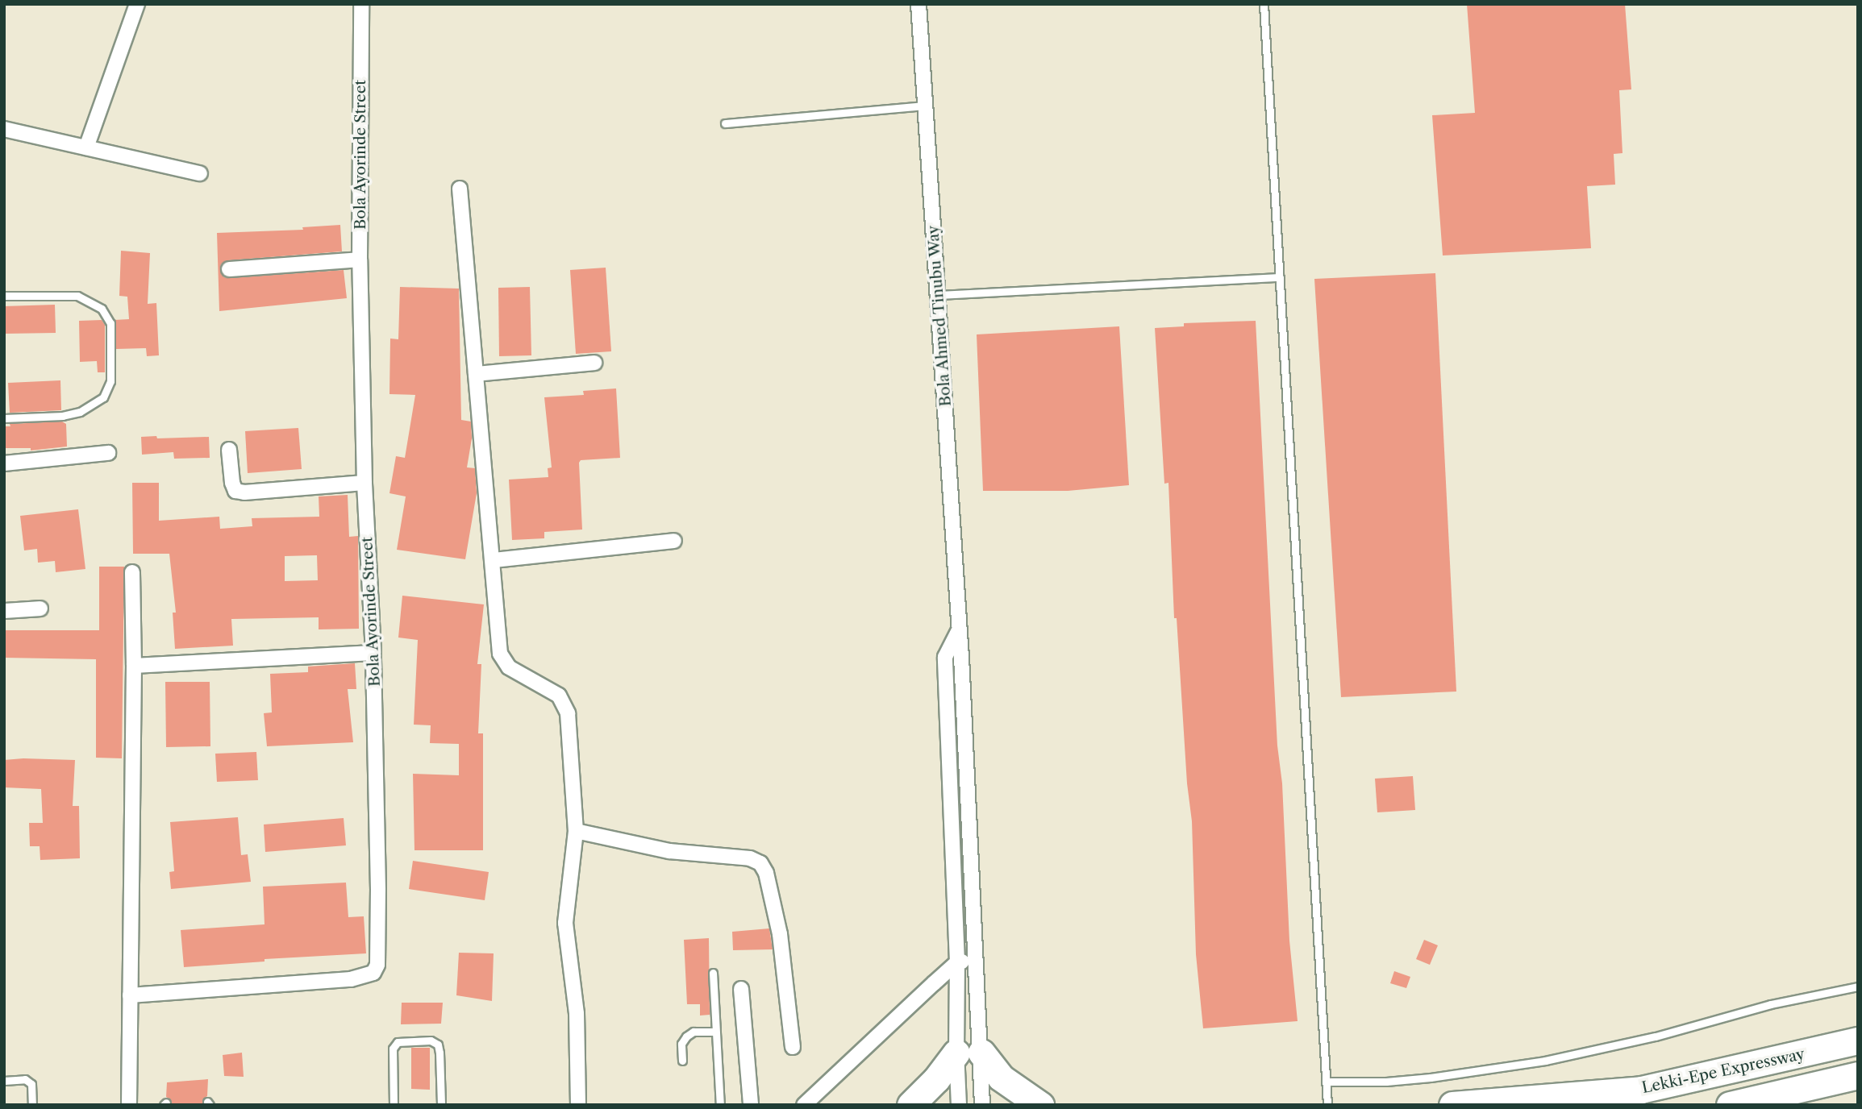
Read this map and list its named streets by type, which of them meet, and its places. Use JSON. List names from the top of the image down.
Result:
{
  "streets": {
    "highway": ["Lekki-Epe Expressway"],
    "street": ["Bola Ayorinde Street", "Bola Ahmed Tinubu Way"]
  }
}
